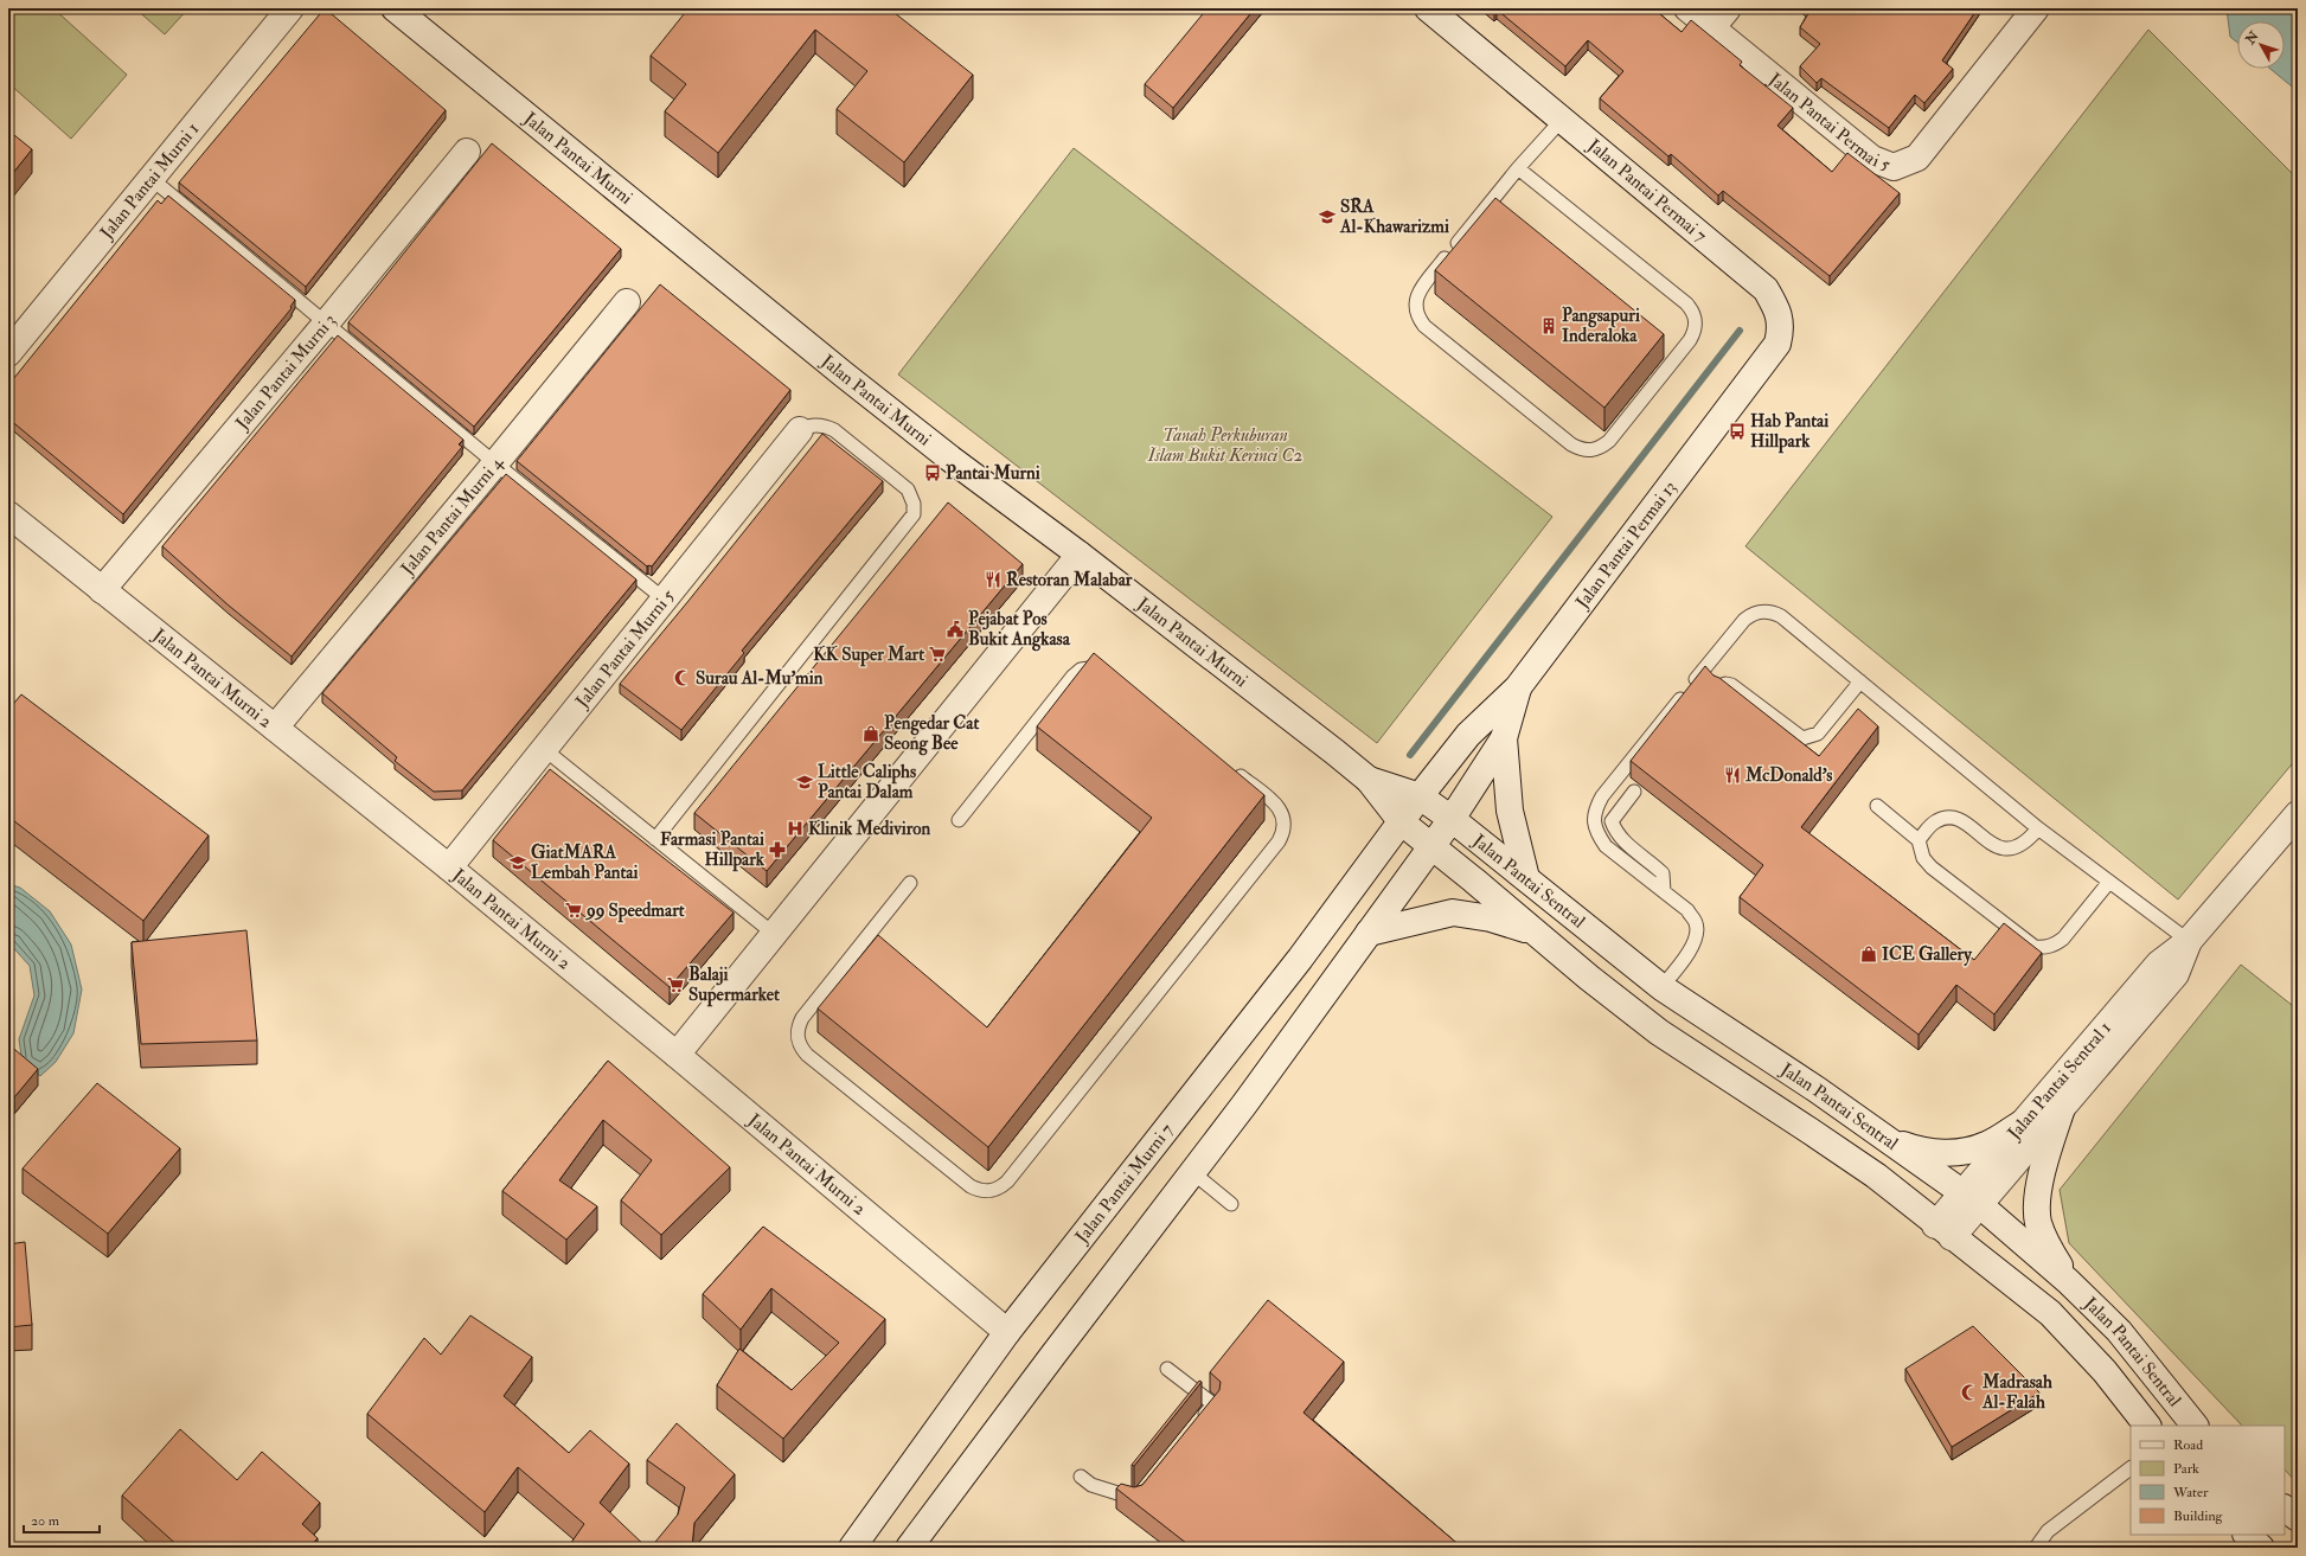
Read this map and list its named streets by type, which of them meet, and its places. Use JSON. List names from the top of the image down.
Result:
{
  "streets": {
    "street": [
      "Jalan Pantai Permai 5",
      "Jalan Pantai Murni",
      "Jalan Pantai Murni 1",
      "Jalan Pantai Permai 7",
      "Jalan Pantai Murni 3",
      "Jalan Pantai Murni 4",
      "Jalan Pantai Permai 13",
      "Jalan Pantai Murni 5",
      "Jalan Pantai Murni 2",
      "Jalan Pantai Sentral",
      "Jalan Pantai Sentral 1",
      "Jalan Pantai Murni 7"
    ]
  },
  "crossings": [
    ["Jalan Pantai Murni", "Jalan Pantai Permai 13"],
    ["Jalan Pantai Murni", "Jalan Pantai Sentral"],
    ["Jalan Pantai Murni", "Jalan Pantai Murni 7"],
    ["Jalan Pantai Permai 7", "Jalan Pantai Permai 13"],
    ["Jalan Pantai Murni 3", "Jalan Pantai Murni 2"],
    ["Jalan Pantai Murni 4", "Jalan Pantai Murni 2"],
    ["Jalan Pantai Permai 13", "Jalan Pantai Sentral"],
    ["Jalan Pantai Permai 13", "Jalan Pantai Murni 7"],
    ["Jalan Pantai Murni 5", "Jalan Pantai Murni 2"],
    ["Jalan Pantai Murni 2", "Jalan Pantai Murni 7"],
    ["Jalan Pantai Sentral", "Jalan Pantai Sentral 1"],
    ["Jalan Pantai Sentral", "Jalan Pantai Murni 7"]
  ],
  "parks": ["Tanah Perkuburan Islam Bukit Kerinci C2"],
  "places": {
    "school or university": ["SRA Al-Khawarizmi", "Little Caliphs Pantai Dalam", "GiatMARA Lembah Pantai"],
    "building": ["Pangsapuri Inderaloka"],
    "bus stop": ["Hab Pantai Hillpark", "Pantai Murni"],
    "restaurant": ["Restoran Malabar", "McDonald's"],
    "public building": ["Pejabat Pos Bukit Angkasa"],
    "supermarket": ["KK Super Mart", "99 Speedmart", "Balaji Supermarket"],
    "mosque": ["Surau Al-Mu'min", "Madrasah Al-Falah"],
    "shop": ["Pengedar Cat Seong Bee", "ICE Gallery"],
    "hospital": ["Klinik Mediviron"],
    "pharmacy": ["Farmasi Pantai Hillpark"]
  },
  "legend": [
    "Road",
    "Park",
    "Water",
    "Building"
  ],
  "scale_bar": "20 m",
  "north": "top left"
}
